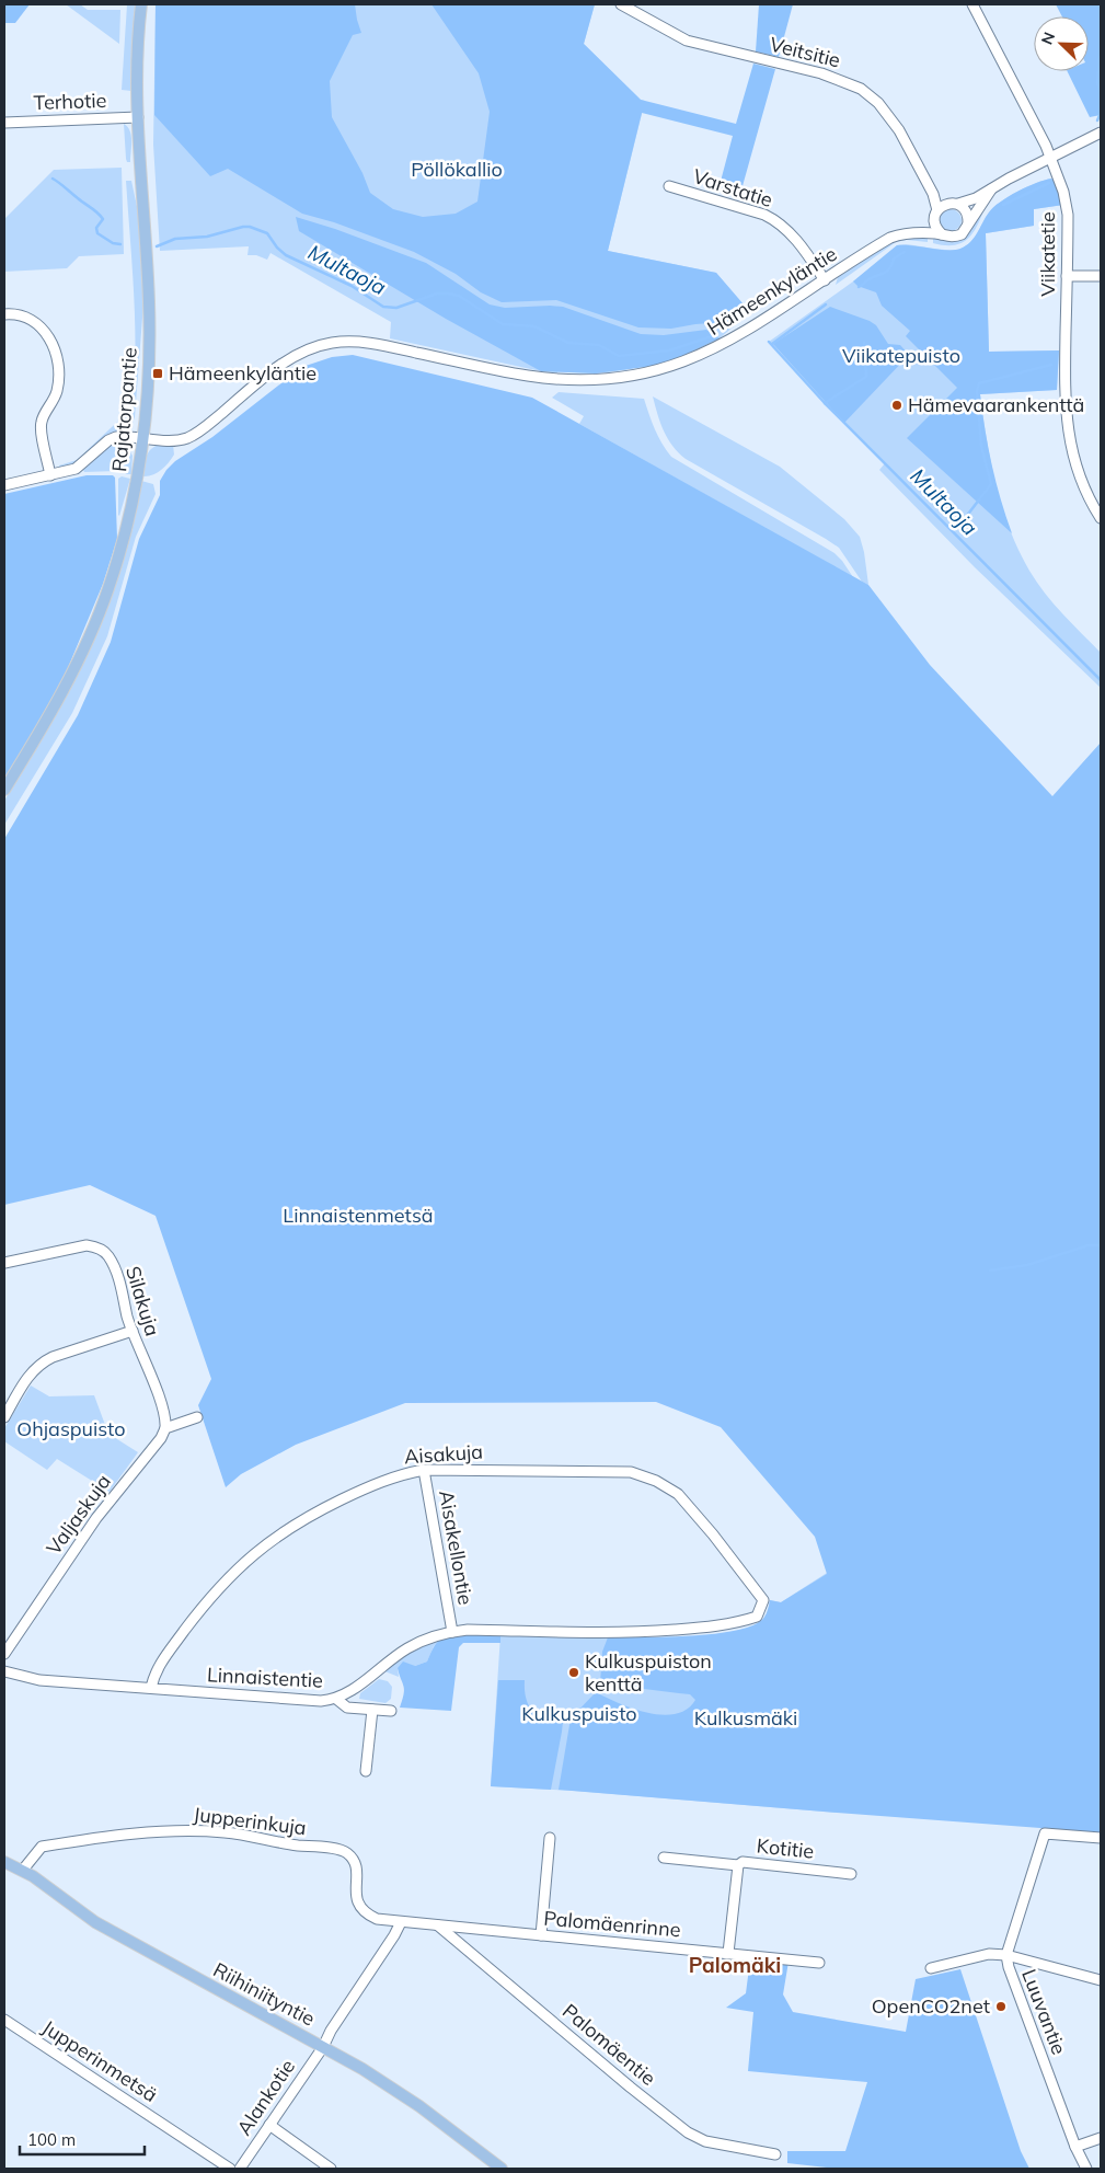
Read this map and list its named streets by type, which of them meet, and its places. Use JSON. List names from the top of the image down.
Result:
{
  "streets": {
    "main road": ["Rajatorpantie", "Riihiniityntie"],
    "street": [
      "Veitsitie",
      "Terhotie",
      "Varstatie",
      "Viikatetie",
      "Hämeenkyläntie",
      "Silakuja",
      "Aisakuja",
      "Valjaskuja",
      "Aisakellontie",
      "Linnaistentie",
      "Jupperinkuja",
      "Kotitie",
      "Palomäenrinne",
      "Luuvantie",
      "Palomäentie",
      "Jupperinmetsä",
      "Alankotie"
    ]
  },
  "crossings": [
    ["Veitsitie", "Hämeenkyläntie"],
    ["Terhotie", "Rajatorpantie"],
    ["Varstatie", "Hämeenkyläntie"],
    ["Hämeenkyläntie", "Rajatorpantie"],
    ["Silakuja", "Valjaskuja"],
    ["Aisakuja", "Aisakellontie"],
    ["Aisakuja", "Linnaistentie"],
    ["Aisakellontie", "Linnaistentie"],
    ["Jupperinkuja", "Palomäenrinne"],
    ["Jupperinkuja", "Riihiniityntie"],
    ["Jupperinkuja", "Alankotie"],
    ["Kotitie", "Palomäenrinne"],
    ["Palomäenrinne", "Palomäentie"],
    ["Palomäenrinne", "Alankotie"],
    ["Riihiniityntie", "Alankotie"]
  ],
  "districts": ["Palomäki"],
  "water": ["Multaoja"],
  "parks": [
    "Pöllökallio",
    "Viikatepuisto",
    "Linnaistenmetsä",
    "Ohjaspuisto",
    "Kulkuspuisto",
    "Kulkusmäki"
  ],
  "places": {
    "transit": ["Hämeenkyläntie"],
    "other": ["Hämevaarankenttä", "Kulkuspuiston kenttä", "OpenCO2net"]
  },
  "scale_bar": "100 m",
  "north": "top left"
}
